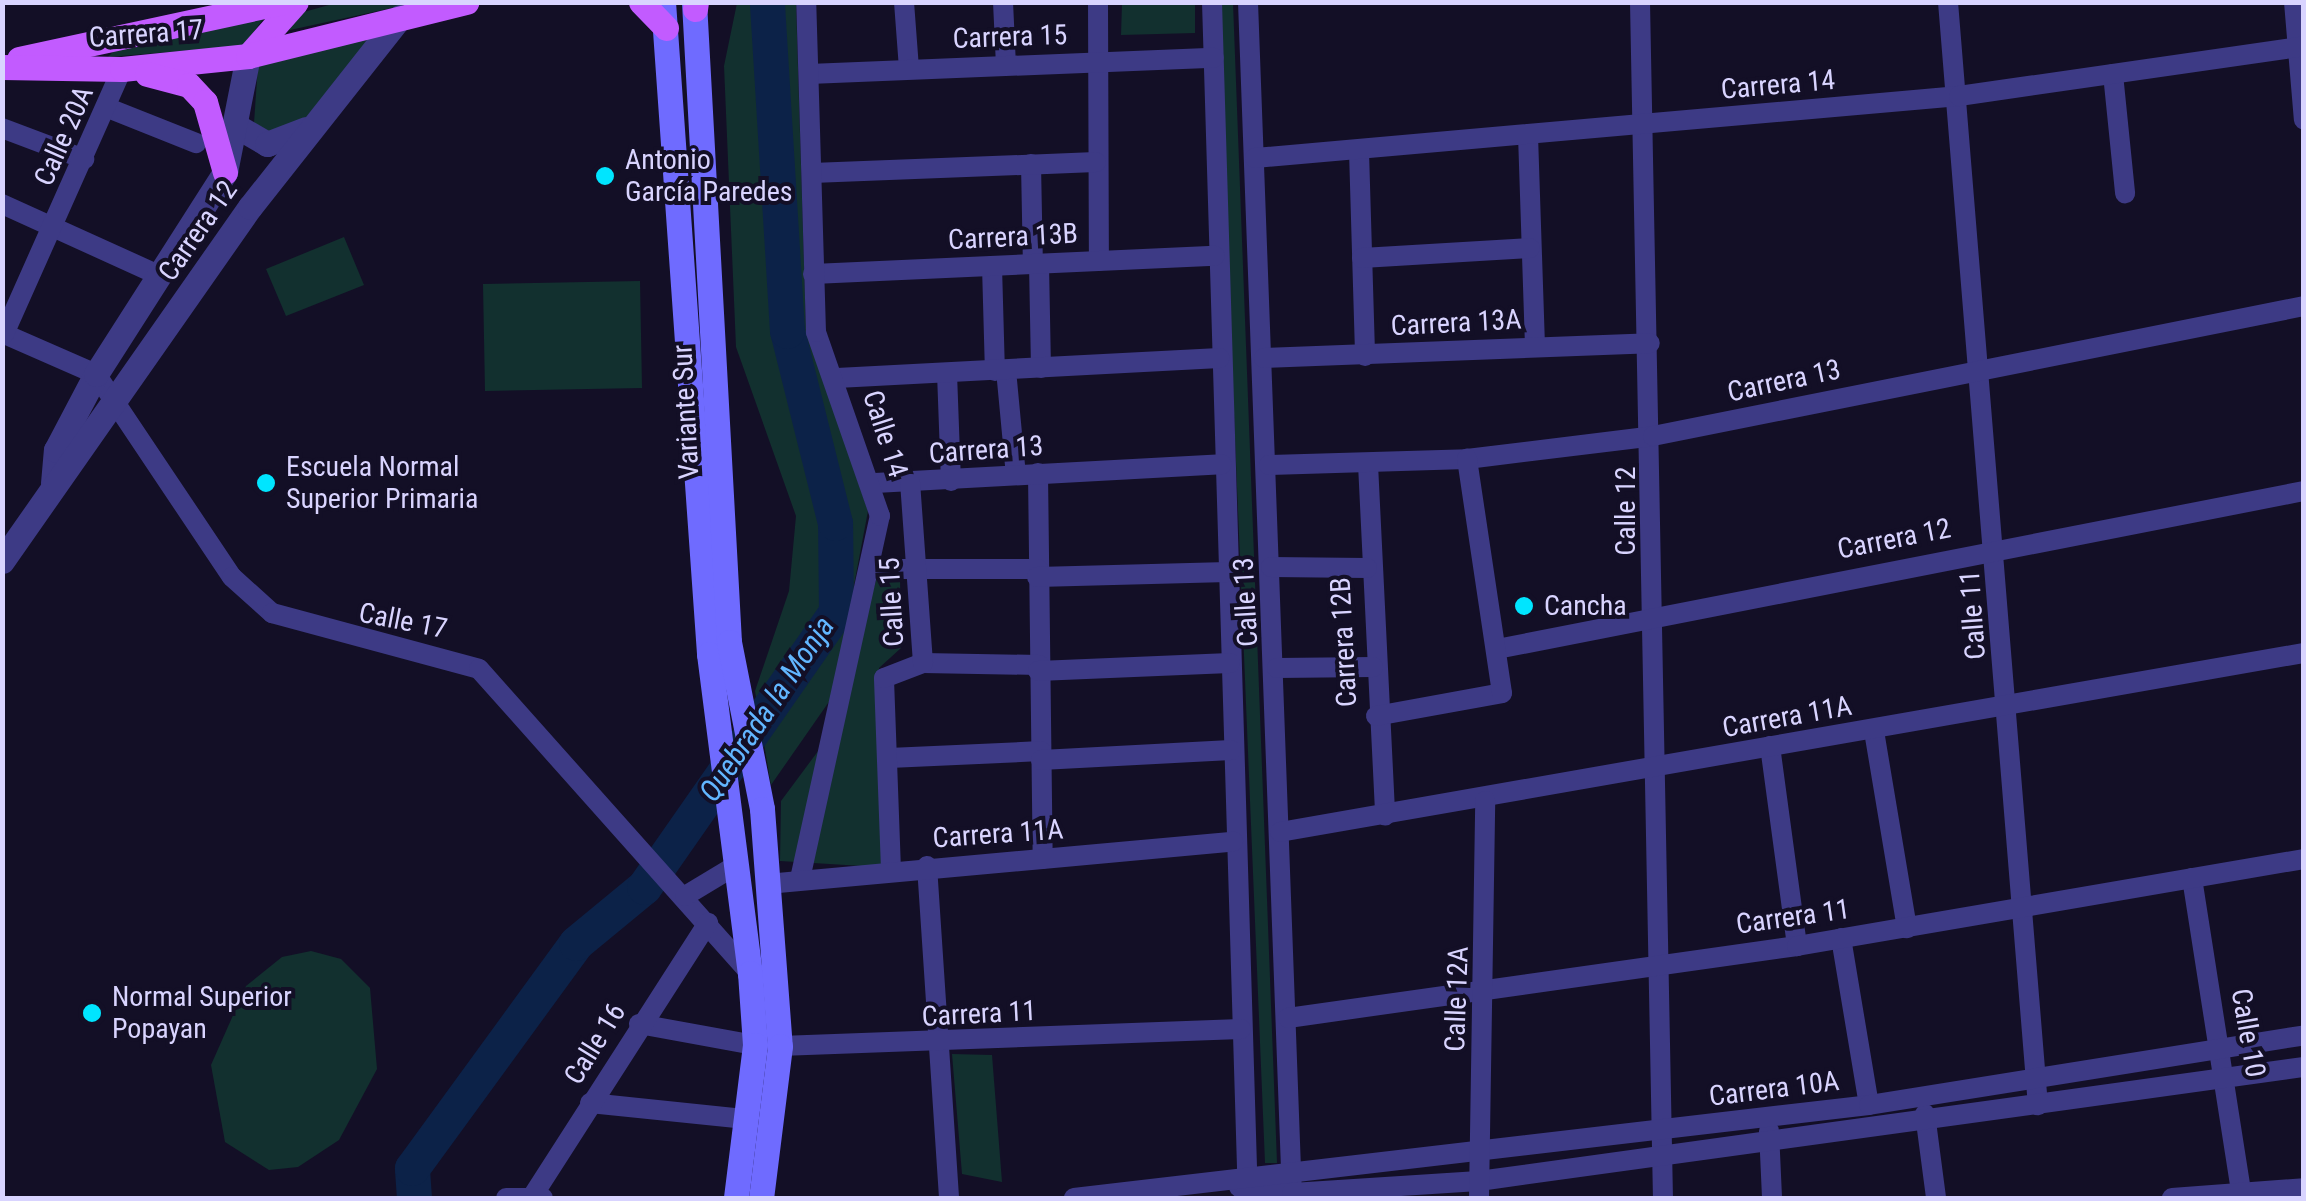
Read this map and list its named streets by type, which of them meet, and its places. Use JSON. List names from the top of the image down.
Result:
{
  "streets": {
    "main road": ["Carrera 17", "Variante Sur"],
    "street": [
      "Carrera 15",
      "Carrera 14",
      "Calle 20A",
      "Carrera 12",
      "Carrera 13B",
      "Carrera 13A",
      "Carrera 13",
      "Calle 14",
      "Calle 12",
      "Calle 15",
      "Calle 13",
      "Calle 11",
      "Calle 17",
      "Carrera 12B",
      "Carrera 11A",
      "Carrera 11",
      "Calle 12A",
      "Calle 10",
      "Calle 16",
      "Carrera 10A"
    ]
  },
  "crossings": [
    ["Carrera 17", "Calle 20A"],
    ["Carrera 17", "Carrera 12"],
    ["Carrera 15", "Calle 14"],
    ["Carrera 15", "Calle 13"],
    ["Carrera 14", "Calle 12"],
    ["Carrera 14", "Calle 13"],
    ["Carrera 14", "Calle 11"],
    ["Carrera 12", "Calle 12"],
    ["Carrera 12", "Calle 11"],
    ["Carrera 12", "Calle 17"],
    ["Carrera 13B", "Calle 14"],
    ["Carrera 13B", "Calle 13"],
    ["Carrera 13A", "Calle 12"],
    ["Carrera 13A", "Calle 13"],
    ["Carrera 13", "Calle 14"],
    ["Carrera 13", "Calle 12"],
    ["Carrera 13", "Calle 15"],
    ["Carrera 13", "Calle 13"],
    ["Carrera 13", "Calle 11"],
    ["Carrera 13", "Carrera 12B"],
    ["Variante Sur", "Calle 17"],
    ["Variante Sur", "Carrera 11A"],
    ["Variante Sur", "Carrera 11"],
    ["Calle 14", "Carrera 11A"],
    ["Calle 12", "Carrera 11A"],
    ["Calle 12", "Carrera 11"],
    ["Calle 12", "Carrera 10A"],
    ["Calle 15", "Carrera 11A"],
    ["Calle 13", "Carrera 11A"],
    ["Calle 13", "Carrera 11"],
    ["Calle 13", "Carrera 10A"],
    ["Calle 11", "Carrera 11A"],
    ["Calle 11", "Carrera 11"],
    ["Calle 11", "Carrera 10A"],
    ["Calle 17", "Calle 16"],
    ["Carrera 12B", "Carrera 11A"],
    ["Carrera 11A", "Calle 12A"],
    ["Carrera 11", "Calle 12A"],
    ["Carrera 11", "Calle 10"],
    ["Carrera 11", "Calle 16"],
    ["Calle 12A", "Carrera 10A"],
    ["Calle 10", "Carrera 10A"]
  ],
  "water": ["Quebrada la Monja"],
  "places": [
    "Antonio García Paredes",
    "Escuela Normal Superior Primaria",
    "Cancha",
    "Normal Superior Popayan"
  ]
}
